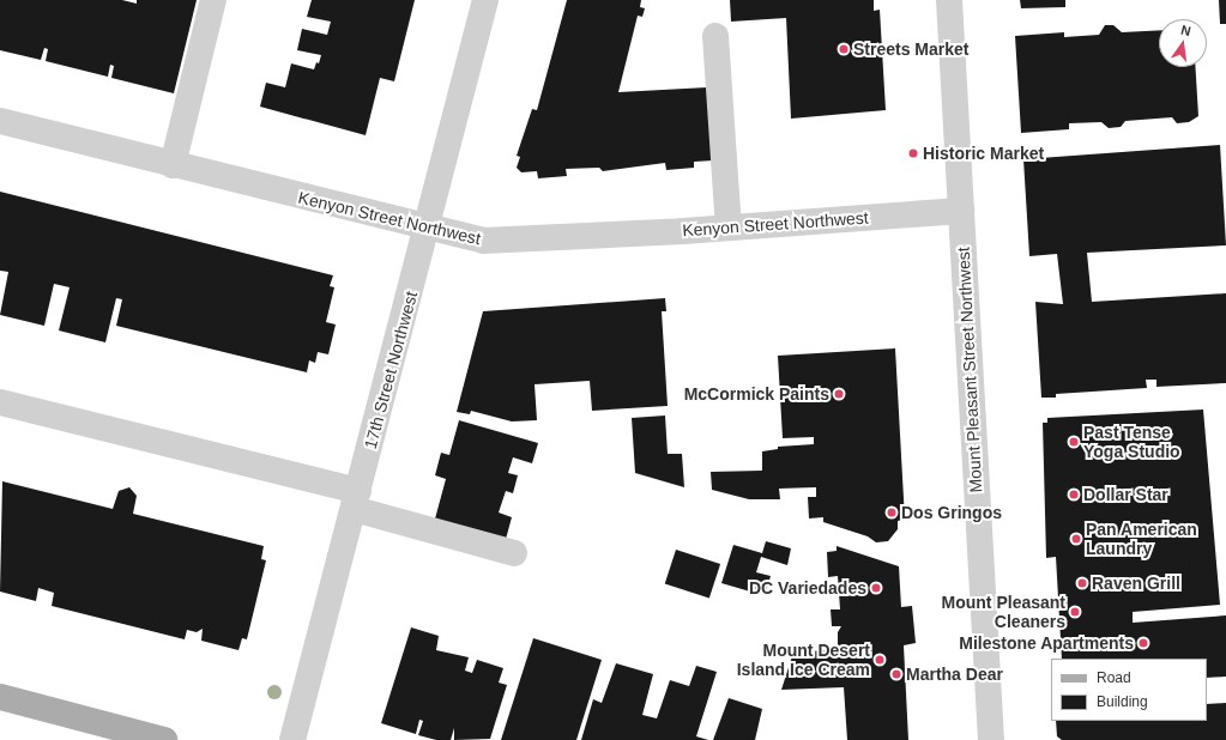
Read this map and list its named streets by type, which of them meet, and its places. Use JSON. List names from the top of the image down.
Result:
{
  "streets": {
    "street": ["Kenyon Street Northwest", "17th Street Northwest", "Mount Pleasant Street Northwest"]
  },
  "crossings": [
    ["Kenyon Street Northwest", "17th Street Northwest"],
    ["Kenyon Street Northwest", "Mount Pleasant Street Northwest"]
  ],
  "places": [
    "Streets Market",
    "Historic Market",
    "McCormick Paints",
    "Past Tense Yoga Studio",
    "Dollar Star",
    "Dos Gringos",
    "Pan American Laundry",
    "Raven Grill",
    "DC Variedades",
    "Mount Pleasant Cleaners",
    "Milestone Apartments",
    "Mount Desert Island Ice Cream",
    "Martha Dear"
  ],
  "legend": ["Road", "Building"],
  "north": "top"
}
